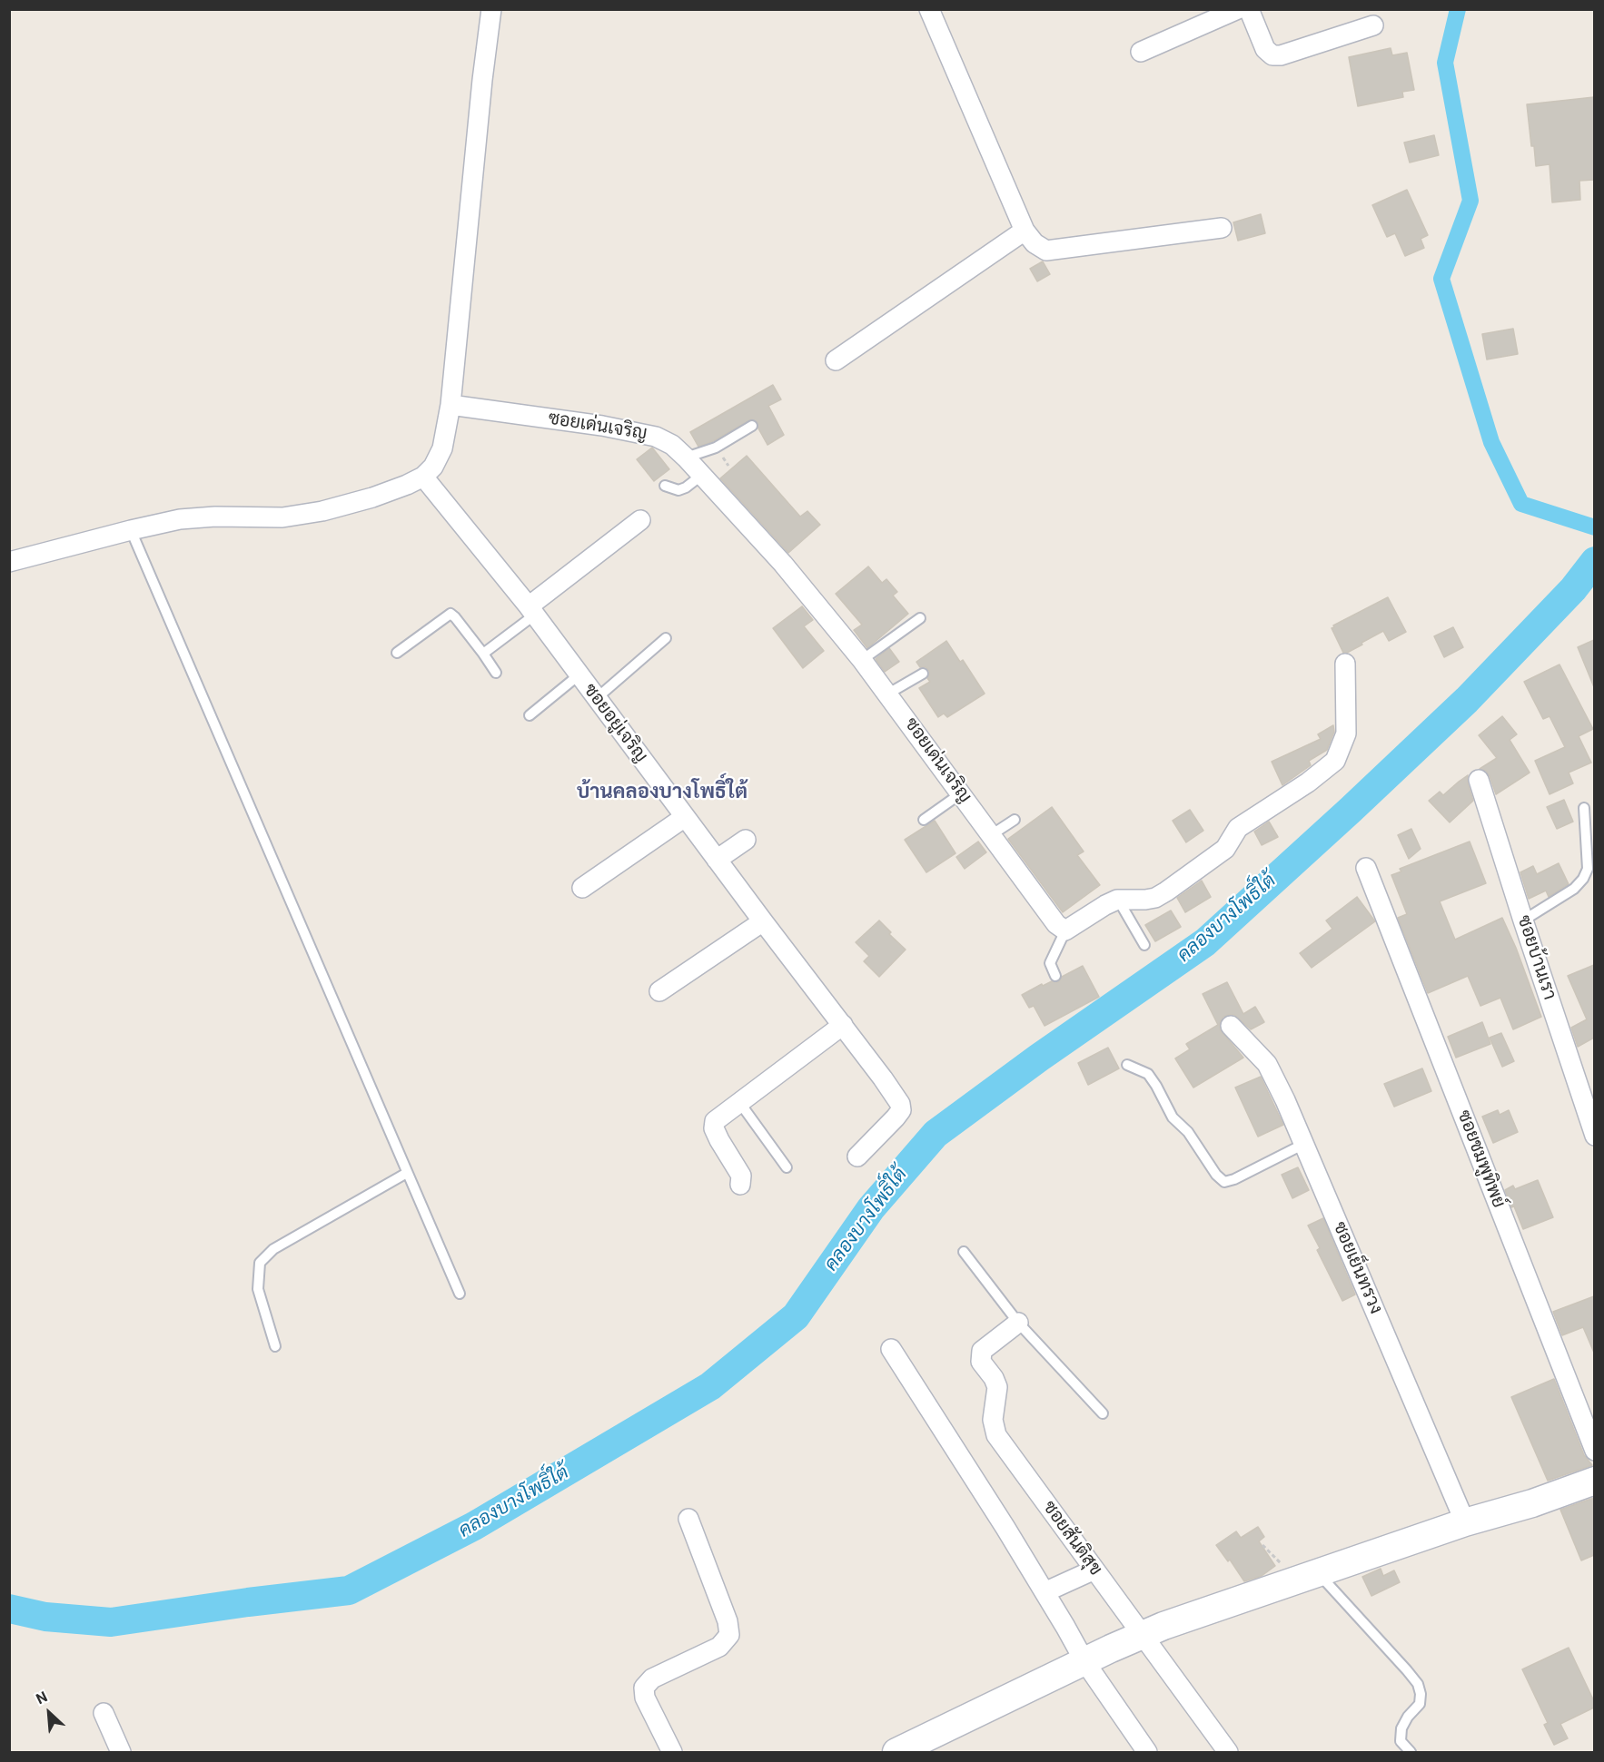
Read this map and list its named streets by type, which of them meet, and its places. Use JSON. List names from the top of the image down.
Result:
{
  "streets": {
    "street": [
      "ซอยเด่นเจริญ",
      "ซอยอยู่เจริญ",
      "ซอยบ้านเรา",
      "ซอยชมพูทิพย์",
      "ซอยเย็นทรวง",
      "ซอยสันติสุข"
    ]
  },
  "districts": ["บ้านคลองบางโพธิ์ใต้"],
  "water": ["คลองบางโพธิ์ใต้"],
  "north": "top left"
}
